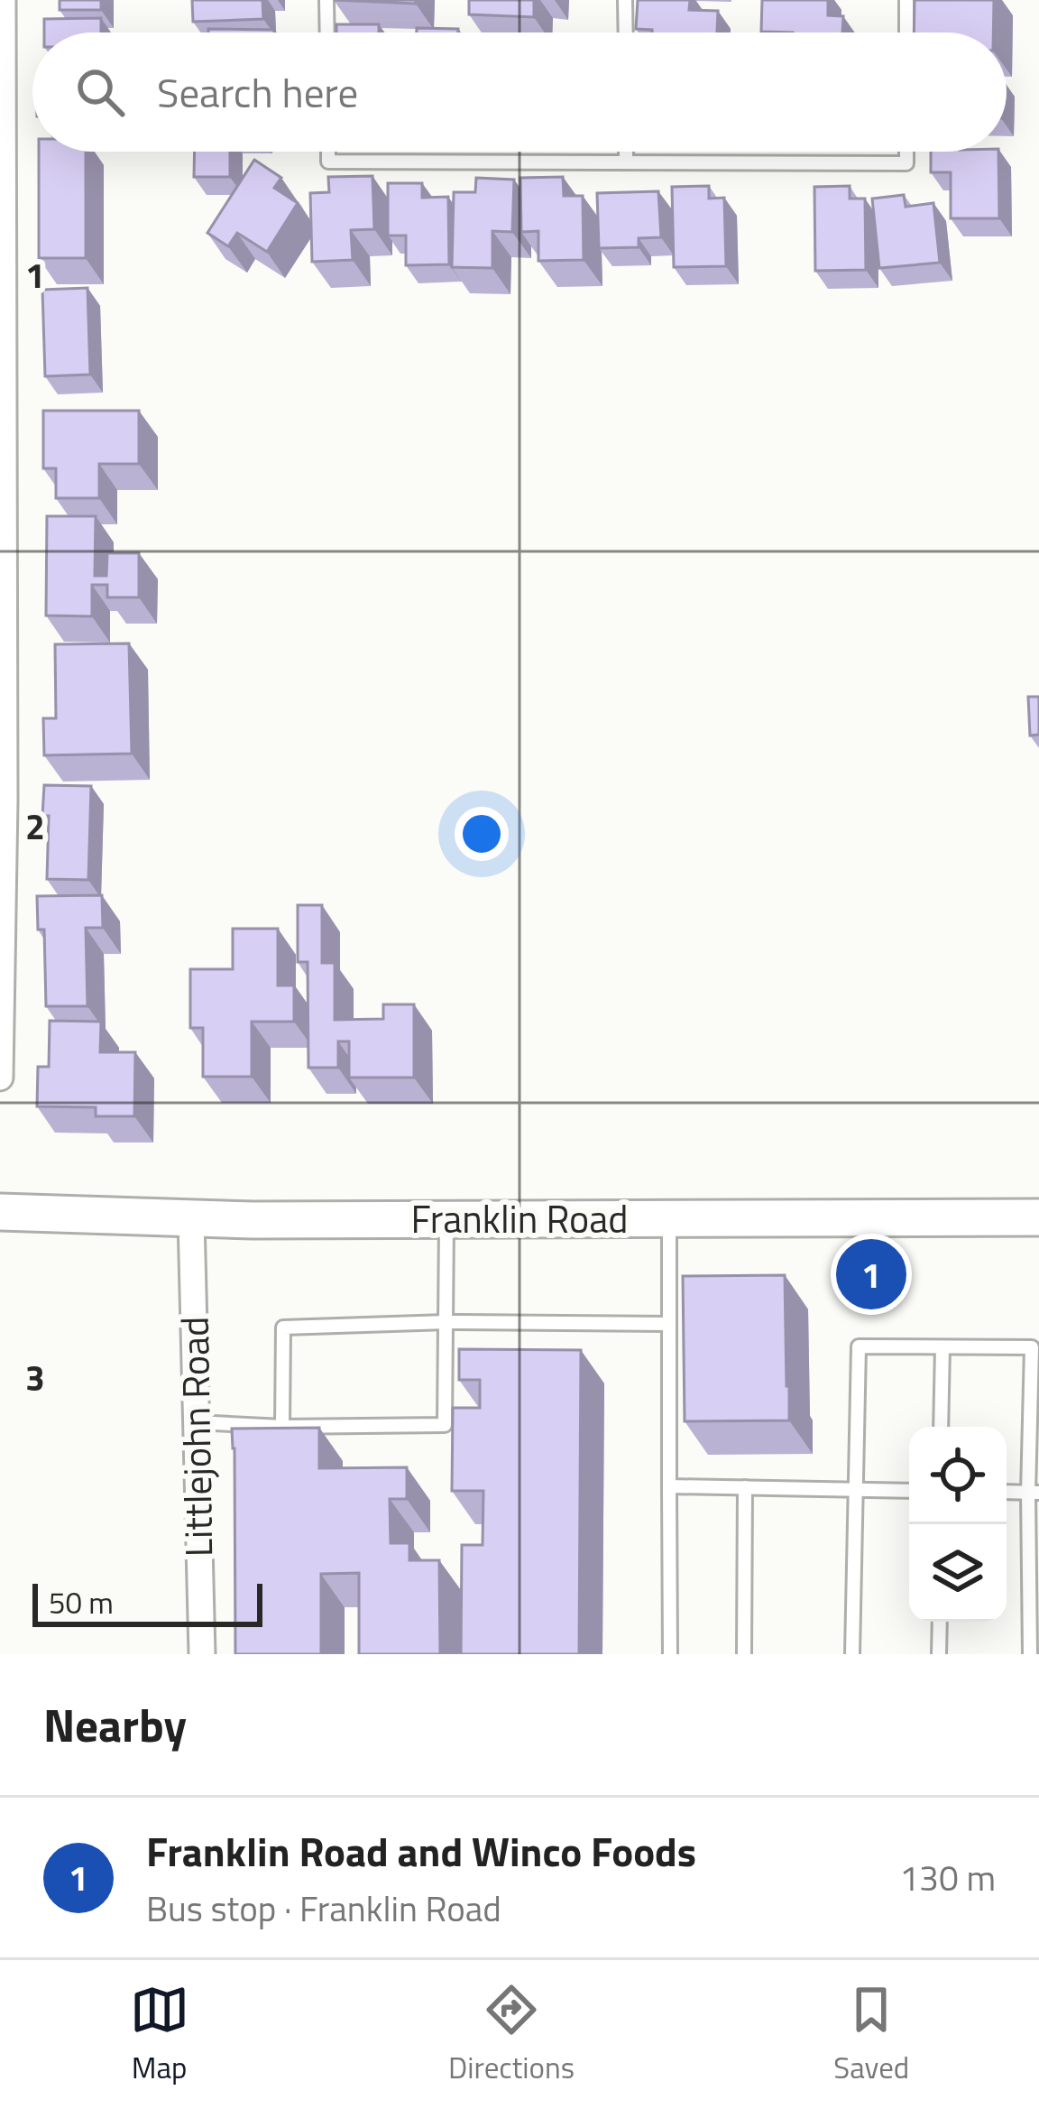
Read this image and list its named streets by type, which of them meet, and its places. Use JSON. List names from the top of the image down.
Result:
{
  "streets": {
    "main road": ["Franklin Road"],
    "street": ["Littlejohn Road"]
  },
  "crossings": [
    ["Franklin Road", "Littlejohn Road"]
  ],
  "scale_bar": "50 m",
  "page": {
    "search": "Search here",
    "pins": "1",
    "scale": "50 m",
    "heading": "Nearby",
    "list": [
      {
        "mark": "1",
        "name": "Franklin Road and Winco Foods",
        "note": "Bus stop · Franklin Road",
        "value": "130 m"
      }
    ],
    "nav": ["Map", "Directions", "Saved"]
  },
  "grid": {
    "rows": ["1", "2", "3"]
  }
}
